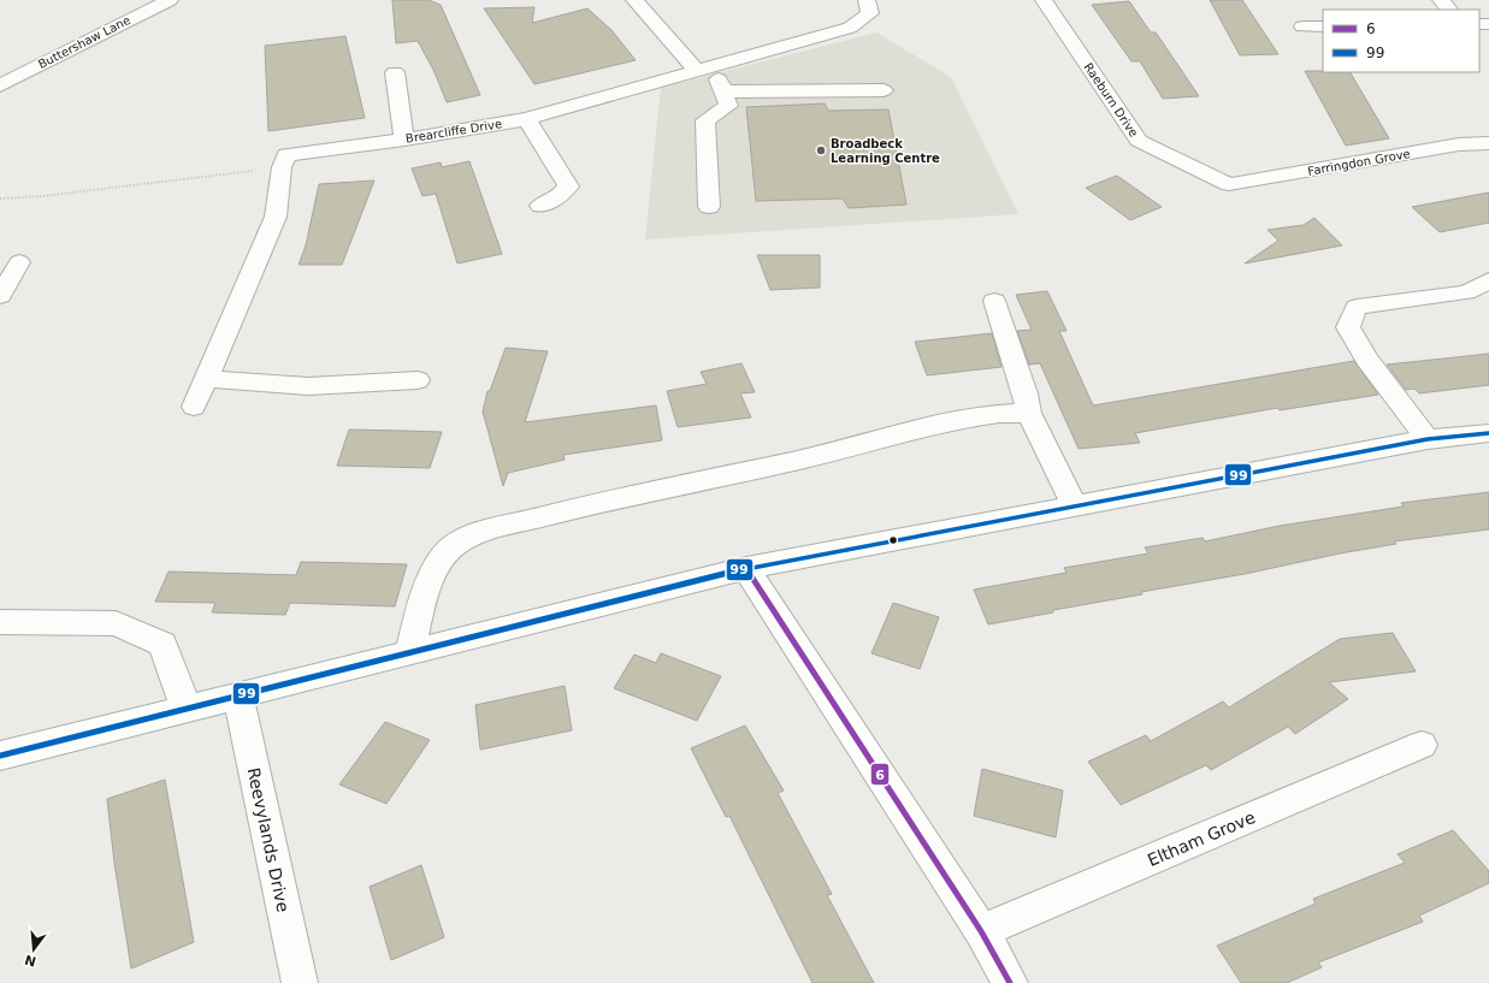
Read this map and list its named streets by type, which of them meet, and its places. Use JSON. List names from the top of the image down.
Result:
{
  "streets": {
    "street": [
      "Buttershaw Lane",
      "Raeburn Drive",
      "Brearcliffe Drive",
      "Farringdon Grove",
      "Eltham Grove",
      "Reevylands Drive"
    ]
  },
  "crossings": [
    ["Raeburn Drive", "Farringdon Grove"]
  ],
  "places": ["Broadbeck Learning Centre"],
  "lines": ["transit line 99", "transit line 6"],
  "legend": ["6", "99"],
  "north": "bottom"
}
